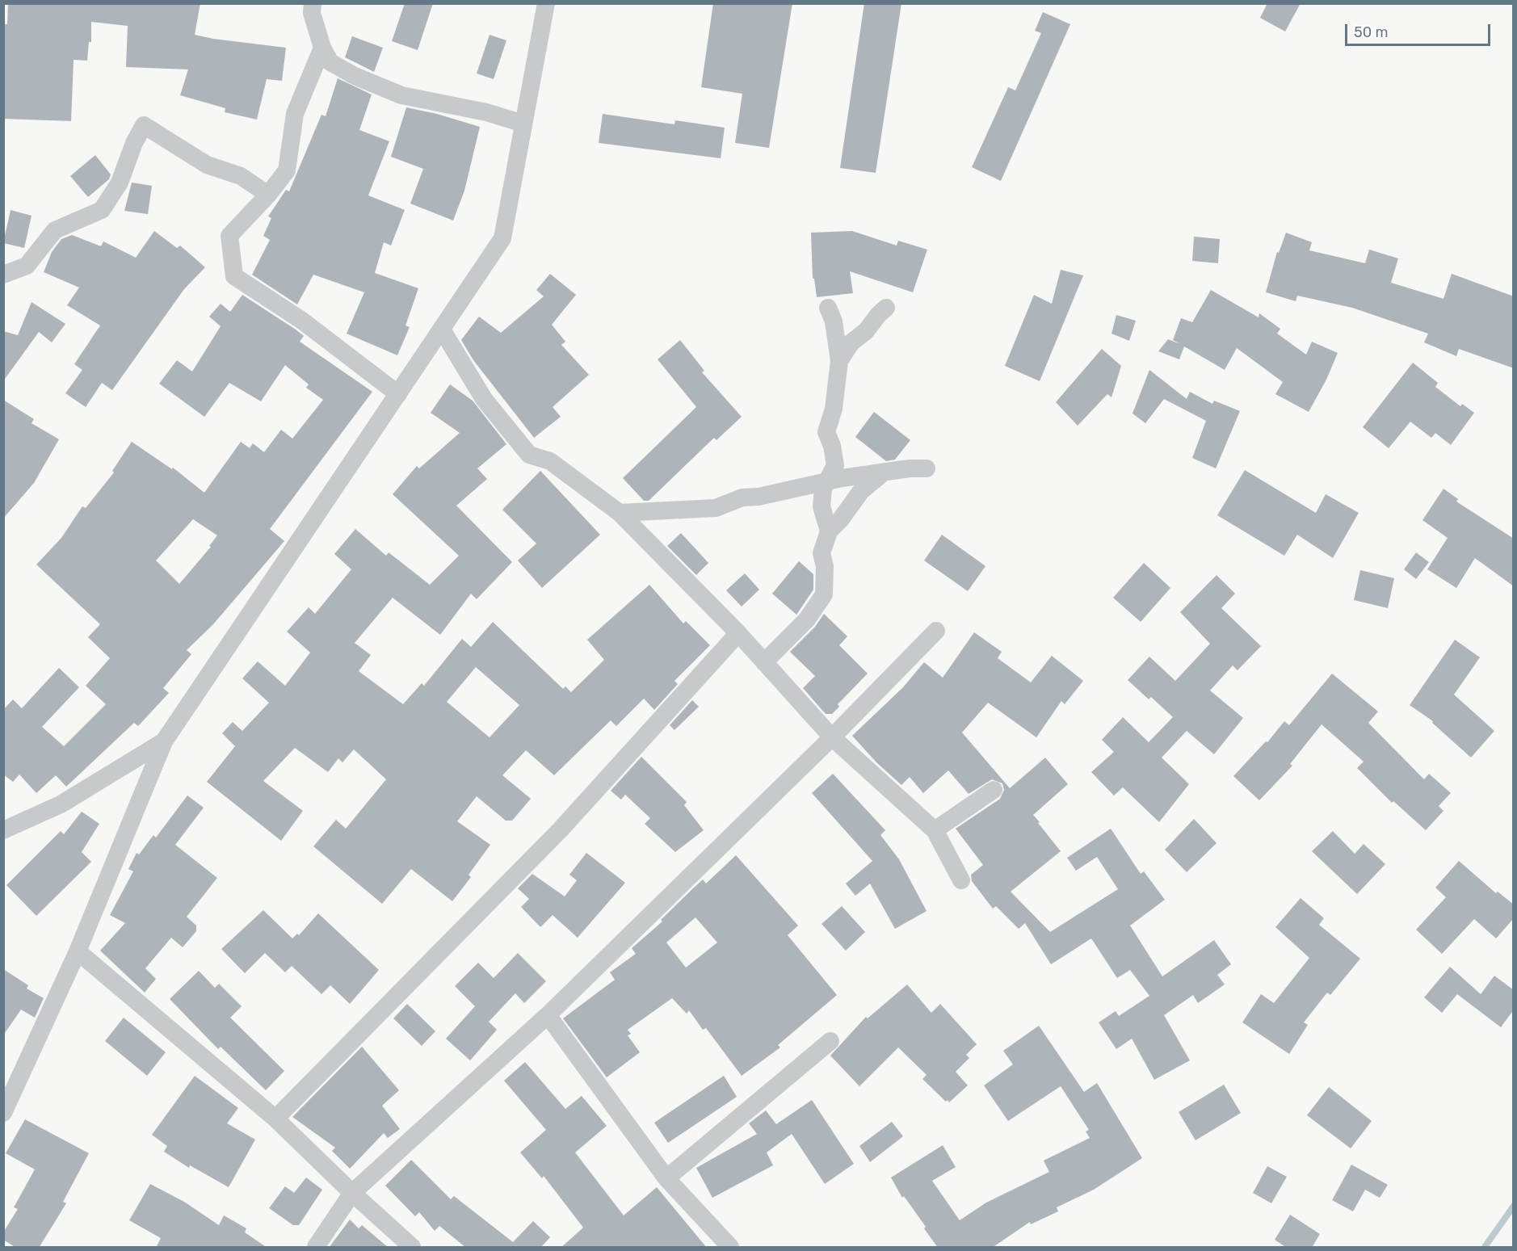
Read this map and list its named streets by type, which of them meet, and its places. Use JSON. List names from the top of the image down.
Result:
{
  "scale_bar": "50 m"
}
